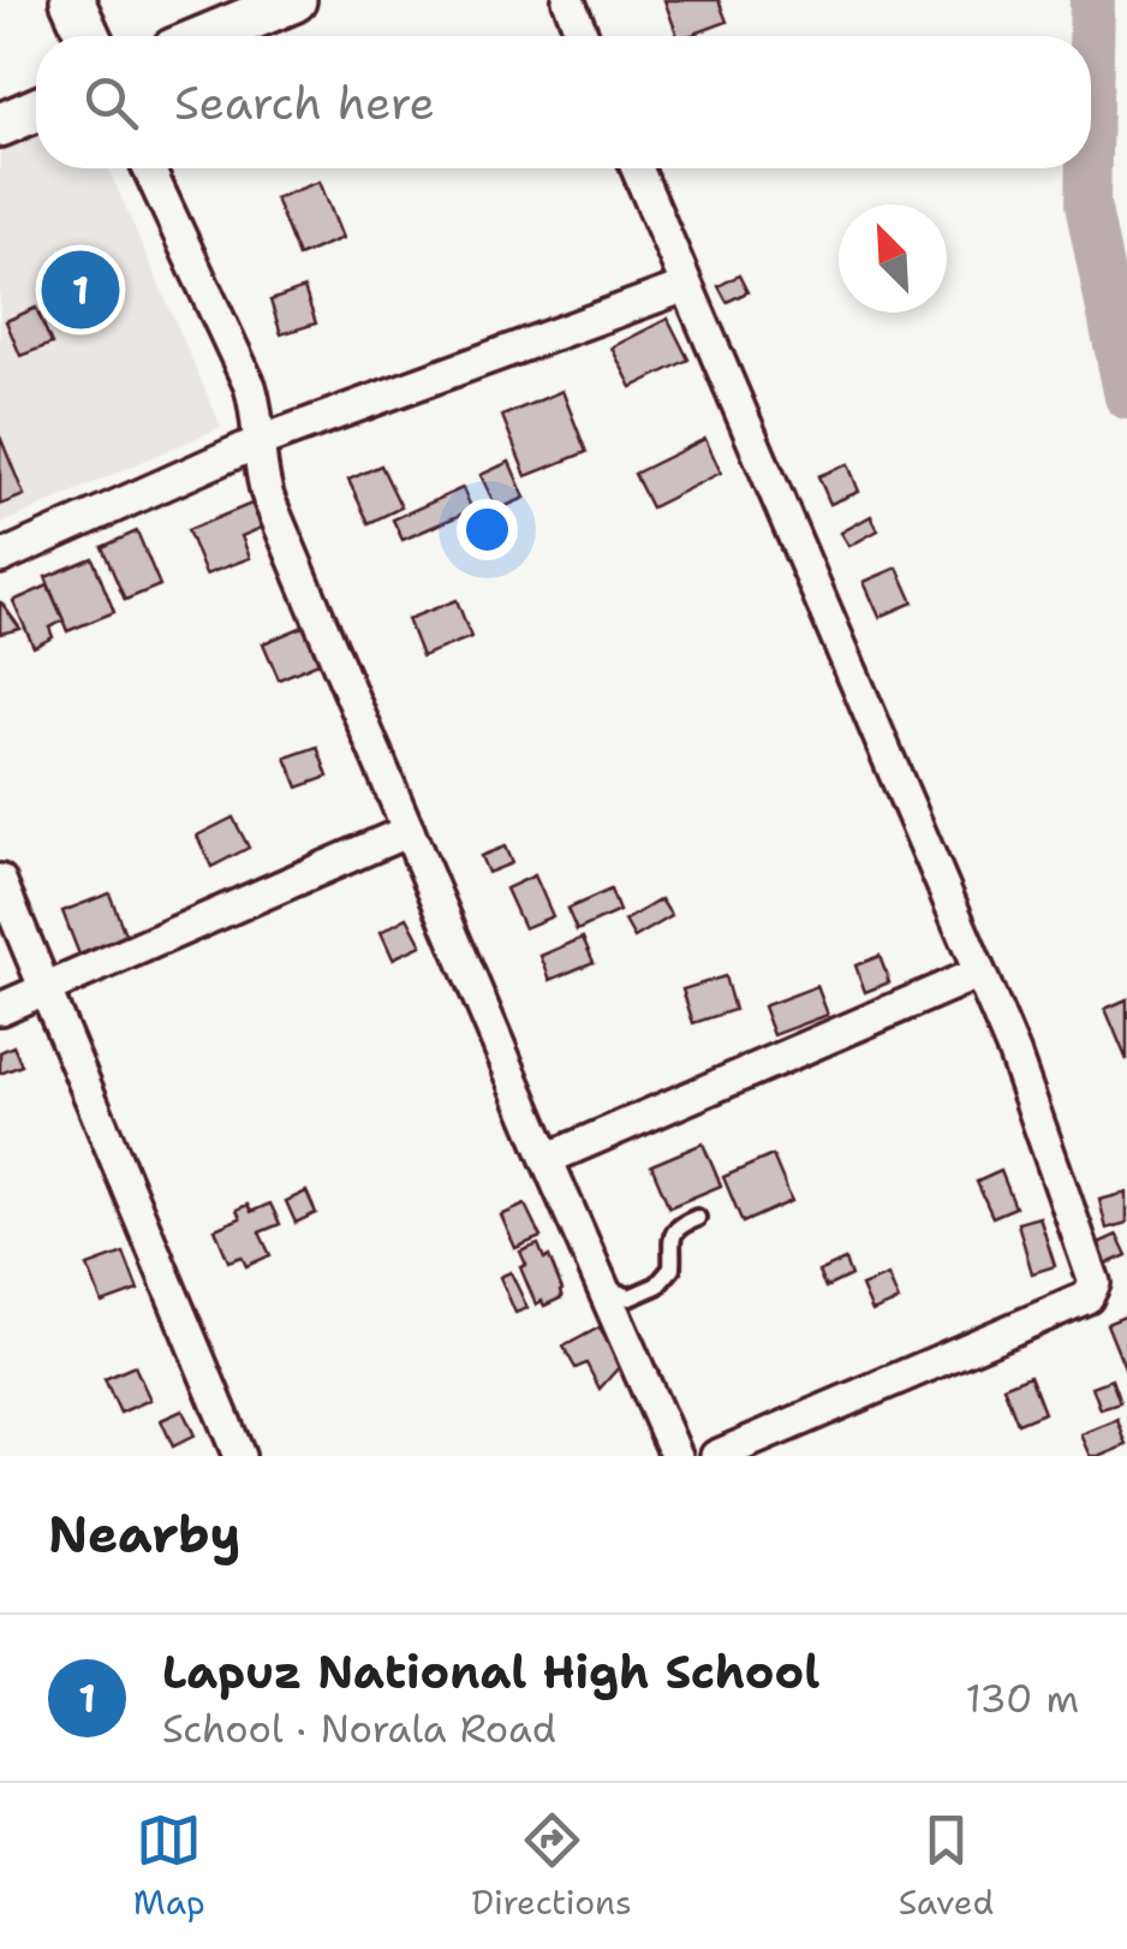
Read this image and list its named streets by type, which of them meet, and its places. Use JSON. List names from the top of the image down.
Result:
{
  "north": "top left",
  "page": {
    "search": "Search here",
    "pins": "1",
    "heading": "Nearby",
    "list": [
      {
        "mark": "1",
        "name": "Lapuz National High School",
        "note": "School · Norala Road",
        "value": "130 m"
      }
    ],
    "nav": ["Map", "Directions", "Saved"]
  }
}
